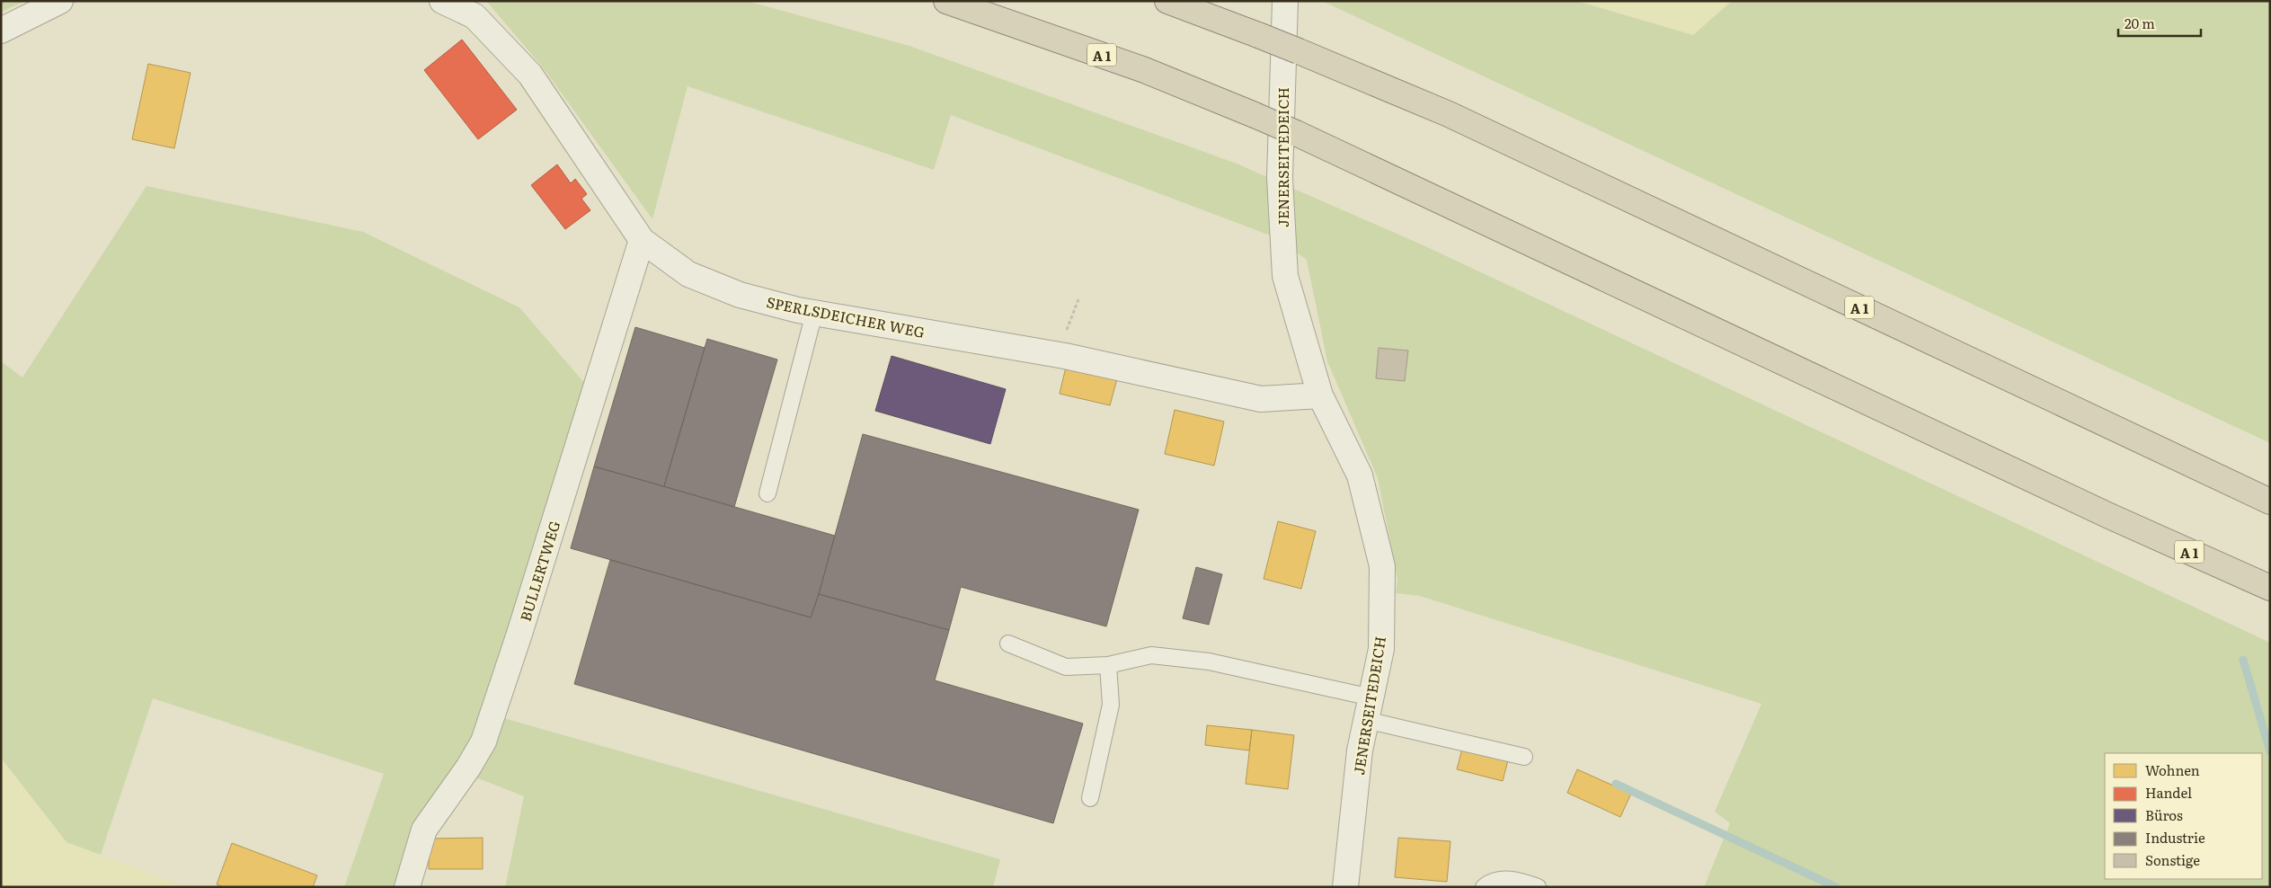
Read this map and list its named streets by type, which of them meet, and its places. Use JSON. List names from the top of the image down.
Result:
{
  "streets": {
    "highway": ["A 1"],
    "street": ["JENERSEITEDEICH", "SPERLSDEICHER WEG", "BULLERTWEG"]
  },
  "crossings": [
    ["JENERSEITEDEICH", "SPERLSDEICHER WEG"],
    ["SPERLSDEICHER WEG", "BULLERTWEG"]
  ],
  "legend": [
    "Wohnen",
    "Handel",
    "Büros",
    "Industrie",
    "Sonstige"
  ],
  "scale_bar": "20 m"
}
